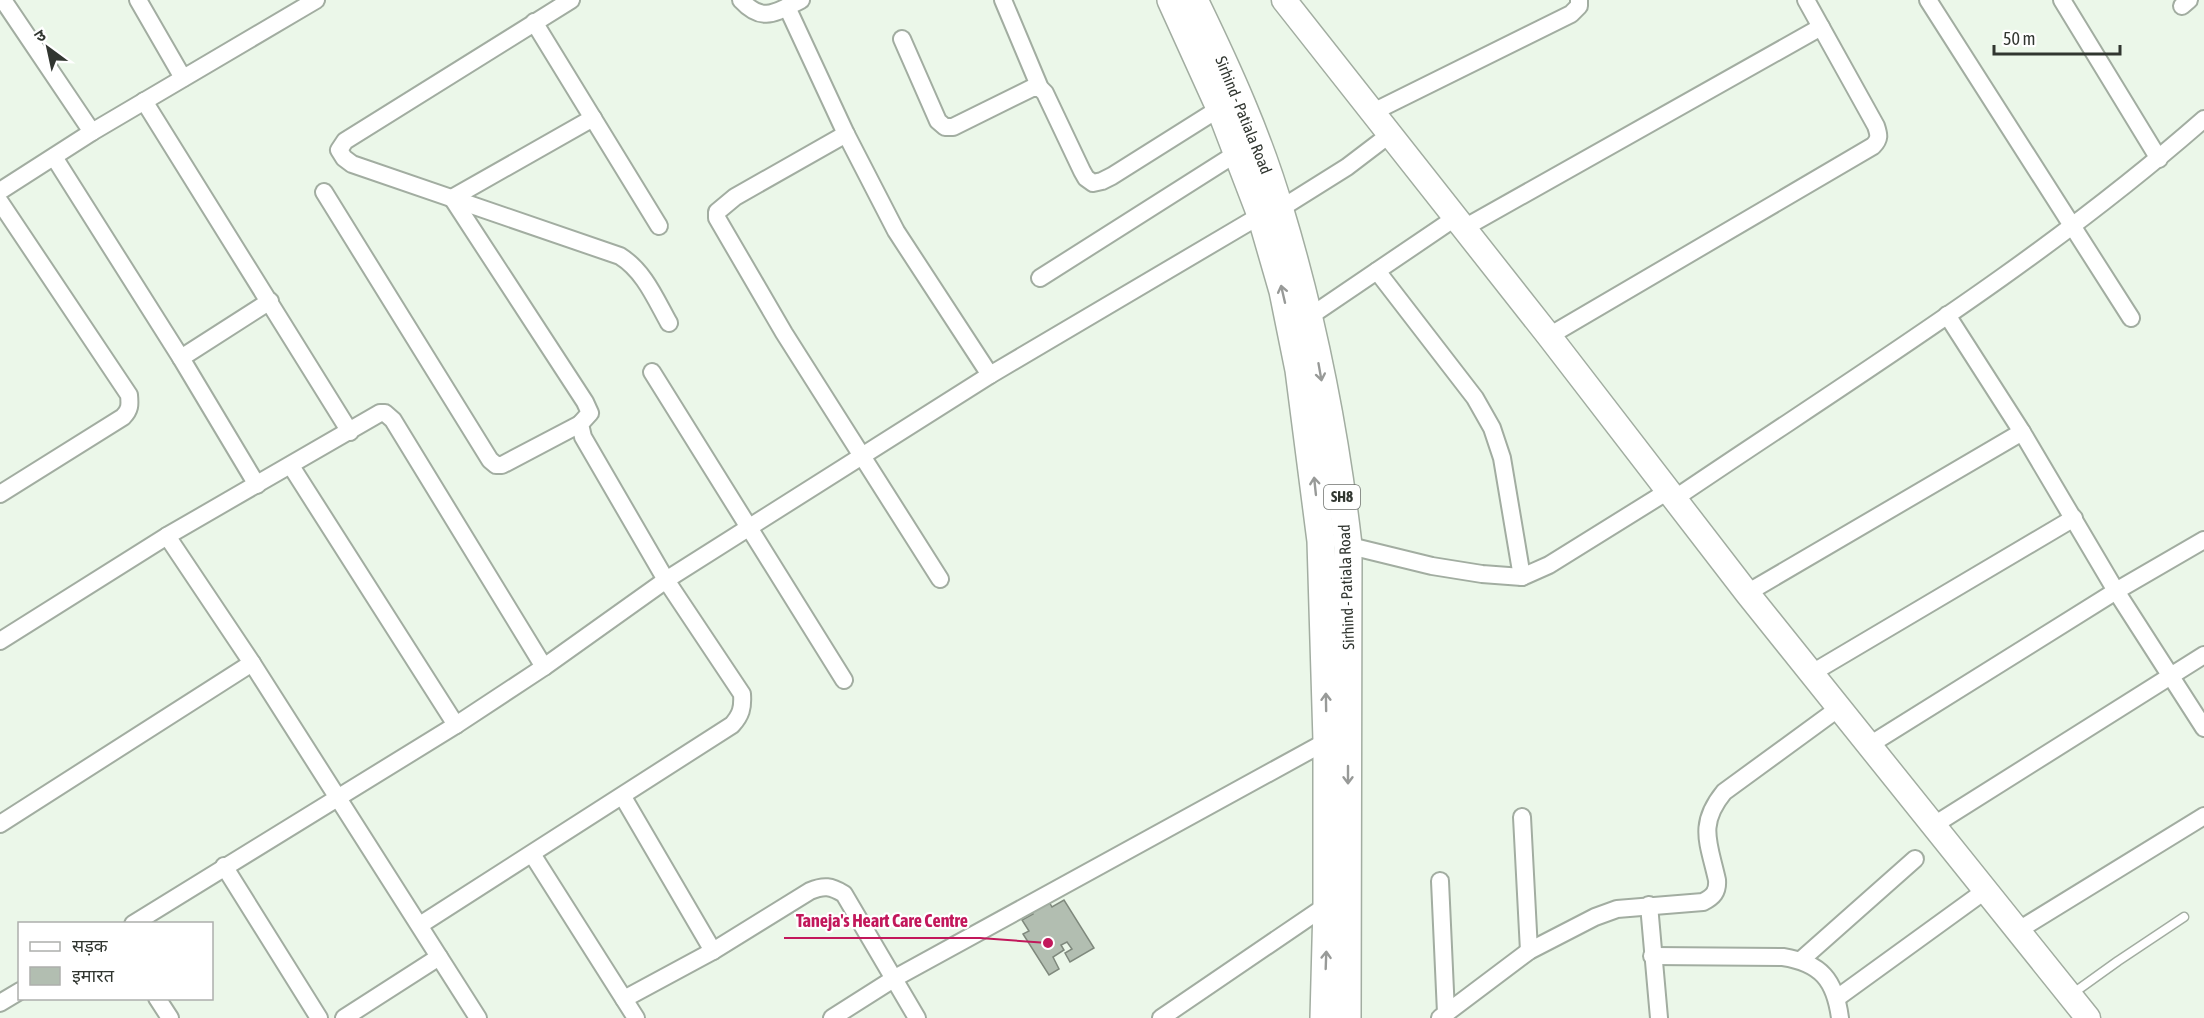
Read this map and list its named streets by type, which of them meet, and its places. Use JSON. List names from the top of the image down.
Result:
{
  "streets": {
    "main road": ["Sirhind - Patiala Road", "SH8"]
  },
  "places": ["Taneja's Heart Care Centre"],
  "legend": ["सड़क", "इमारत"],
  "scale_bar": "50 m",
  "north": "top left"
}
